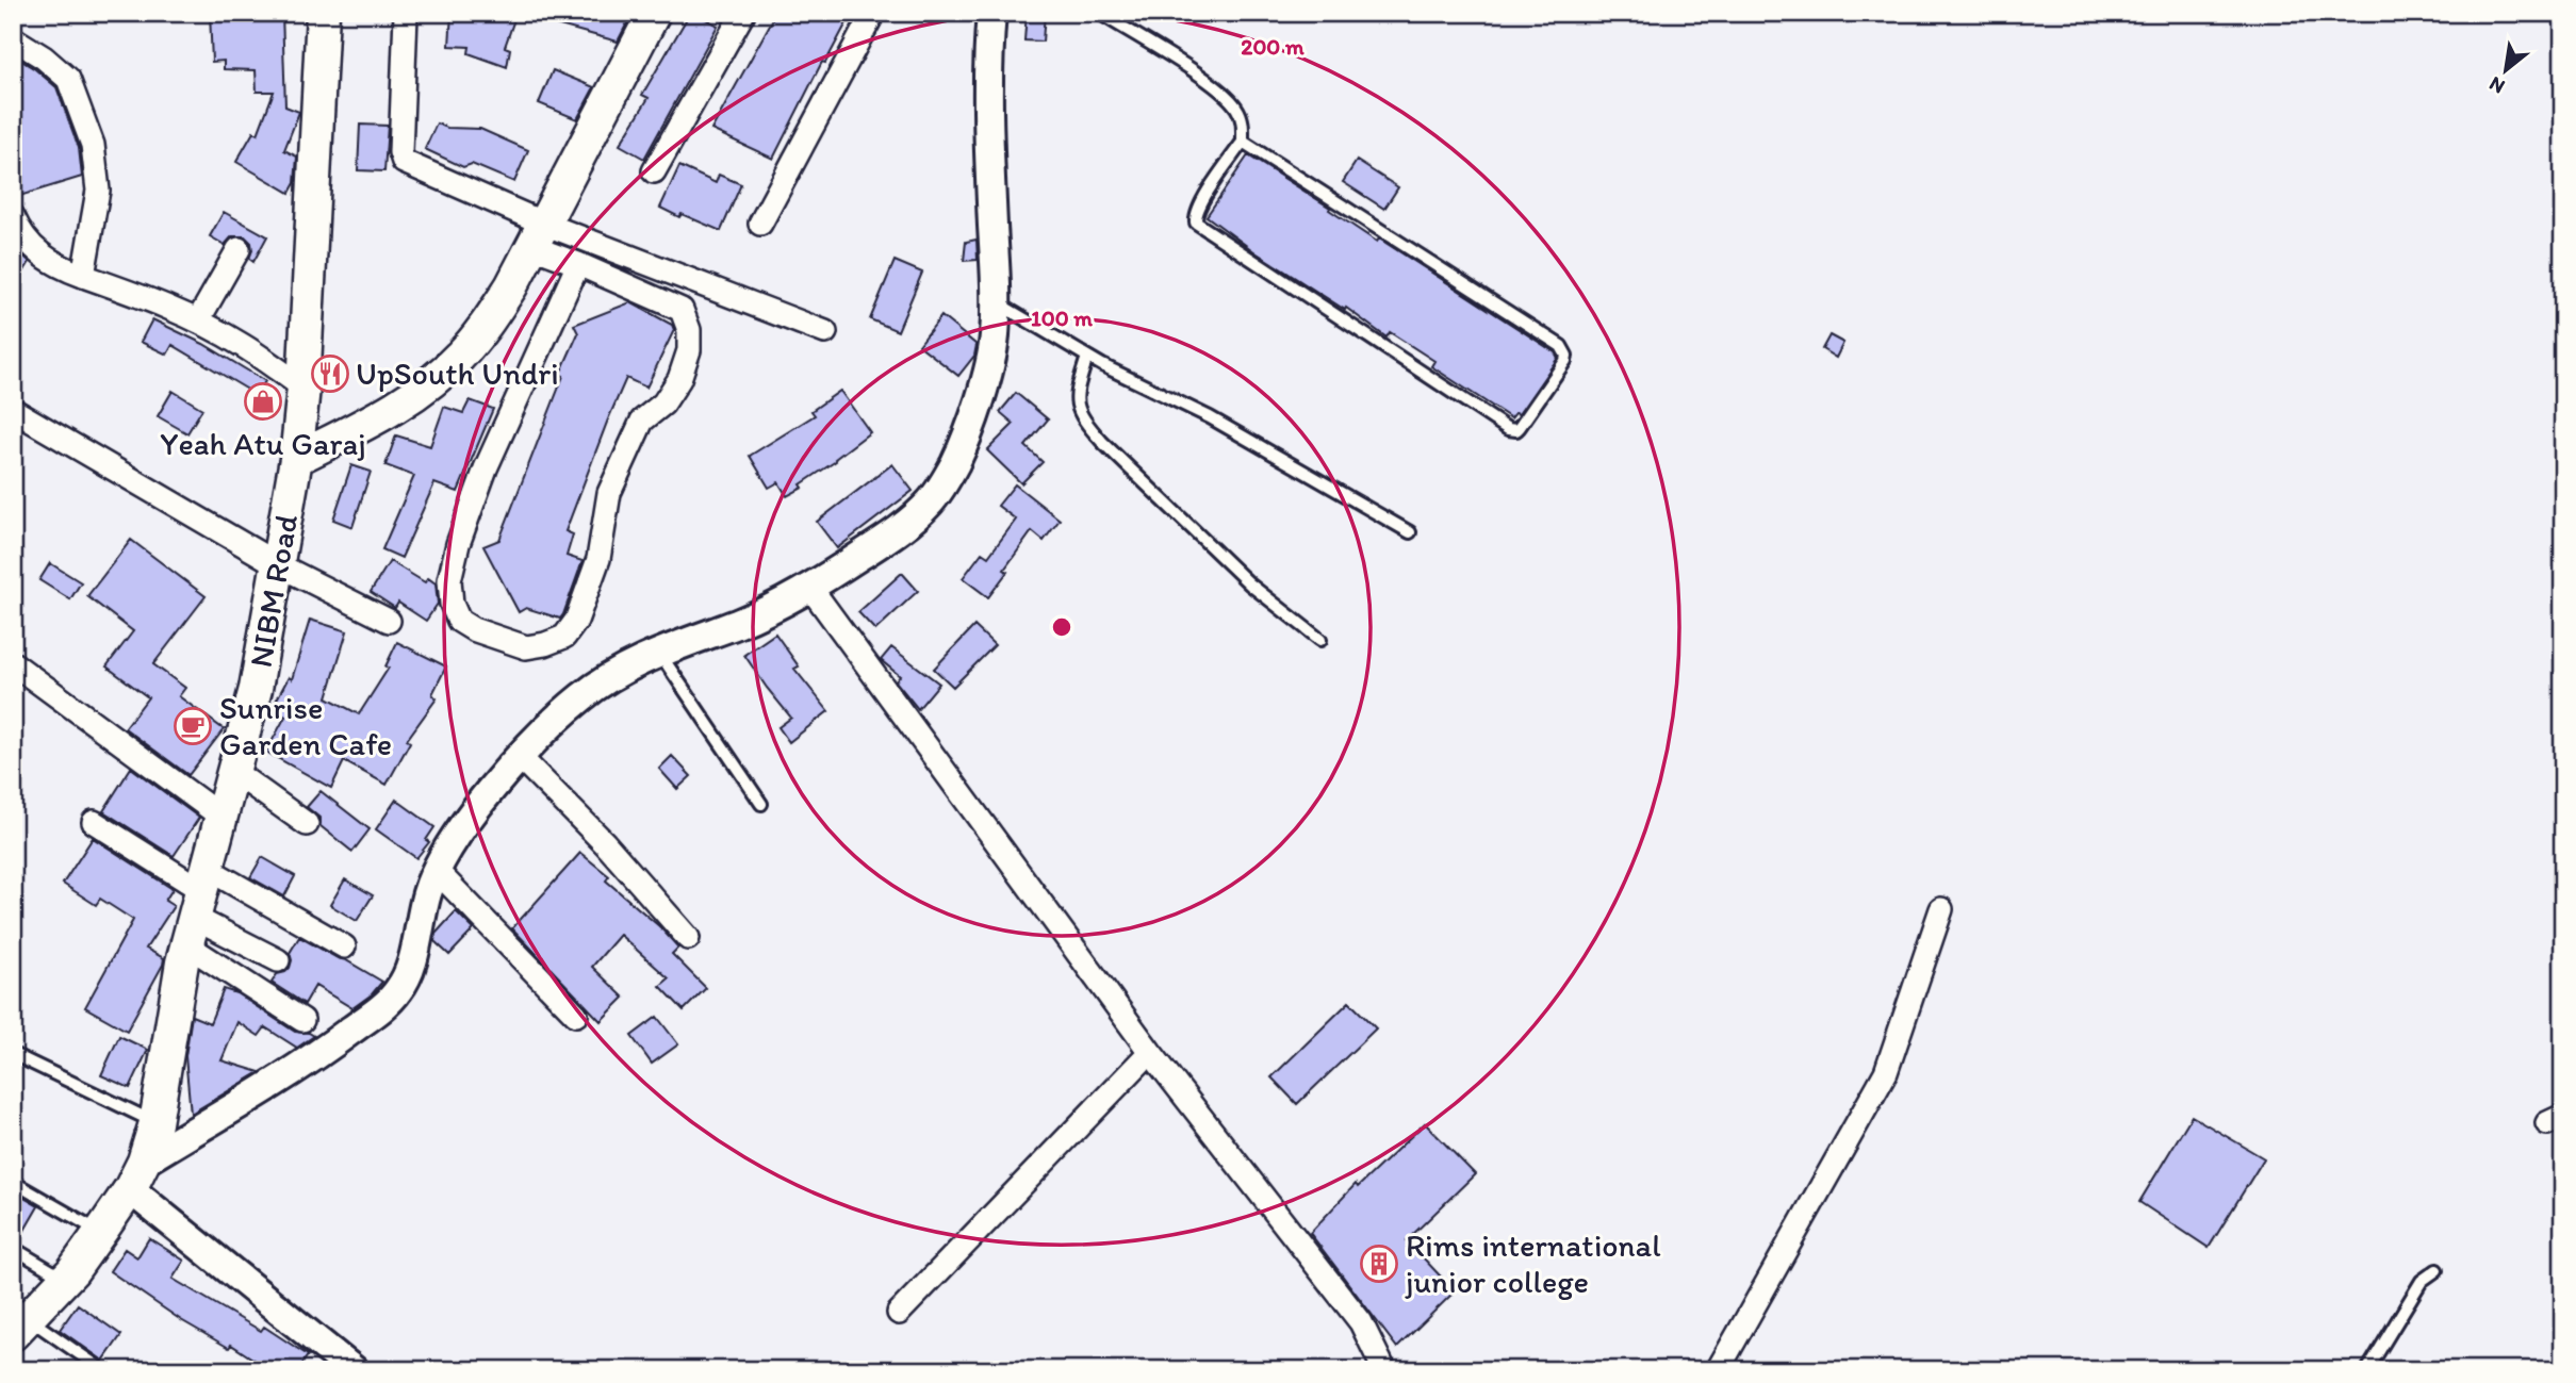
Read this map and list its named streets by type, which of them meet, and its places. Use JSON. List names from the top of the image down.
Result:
{
  "streets": {
    "main road": ["NIBM Road"]
  },
  "places": {
    "restaurant": ["UpSouth Undri"],
    "shop": ["Yeah Atu Garaj"],
    "cafe": ["Sunrise Garden Cafe"],
    "building": ["Rims international junior college"]
  },
  "north": "bottom left",
  "rings": ["200 m", "100 m"]
}
